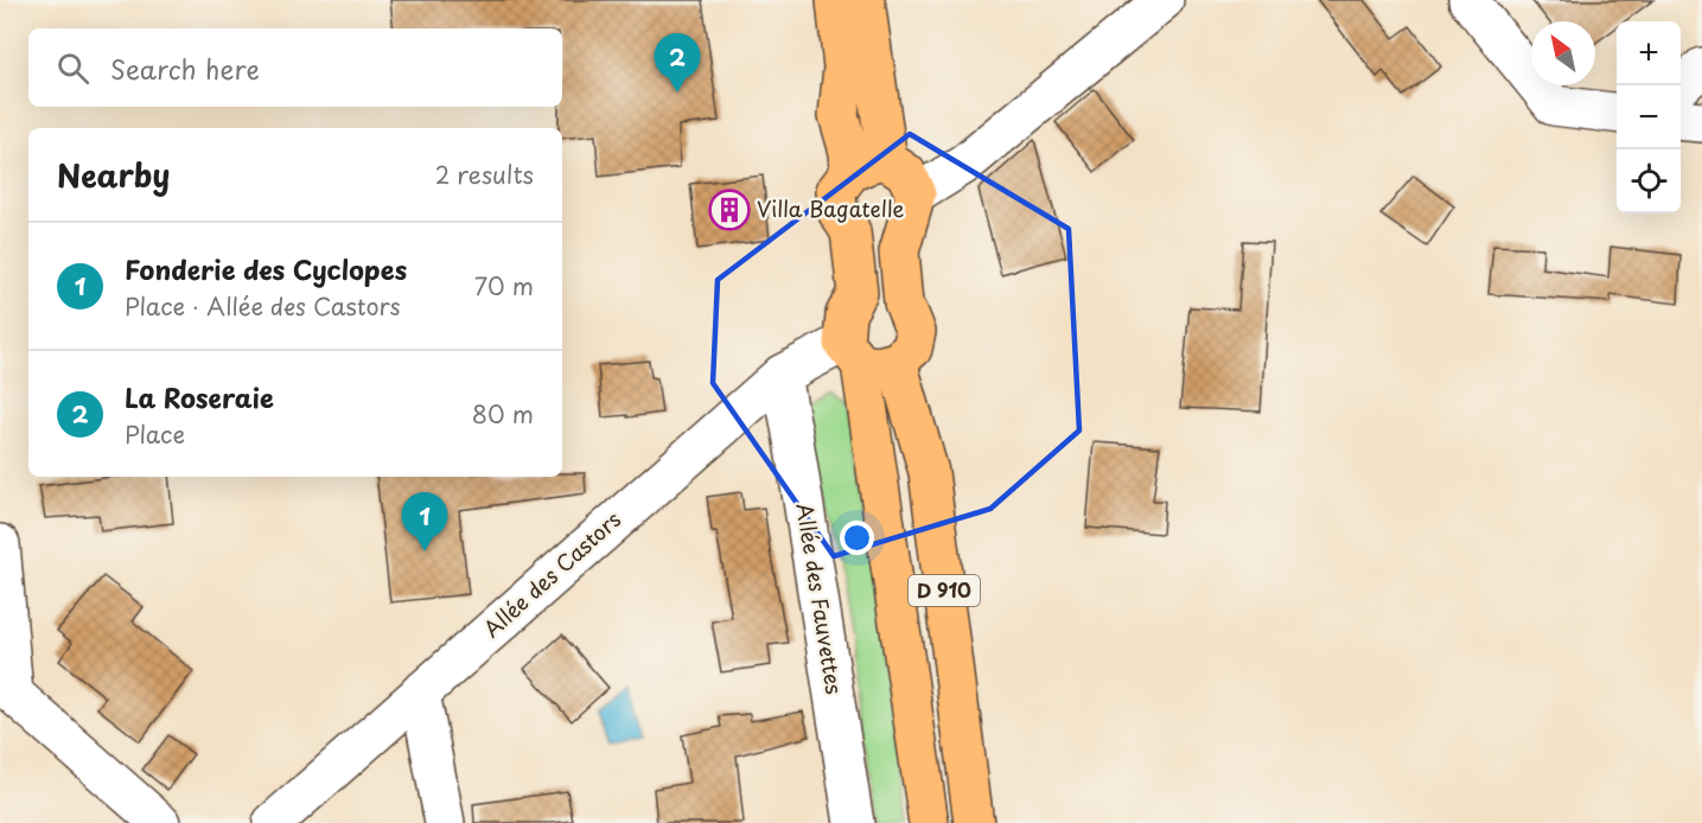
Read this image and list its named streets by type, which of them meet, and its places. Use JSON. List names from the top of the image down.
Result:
{
  "streets": {
    "main road": ["D 910"],
    "street": ["Allée des Castors", "Allée des Fauvettes"]
  },
  "crossings": [
    ["Allée des Castors", "D 910"],
    ["Allée des Castors", "Allée des Fauvettes"]
  ],
  "places": {
    "building": ["Villa Bagatelle"]
  },
  "north": "top left",
  "page": {
    "map_buttons": ["+", "−"],
    "search": "Search here",
    "pins": ["2", "1"],
    "heading": ["Nearby", "2 results"],
    "list": [
      {
        "mark": "1",
        "name": "Fonderie des Cyclopes",
        "note": "Place · Allée des Castors",
        "value": "70 m"
      },
      {
        "mark": "2",
        "name": "La Roseraie",
        "note": "Place",
        "value": "80 m"
      }
    ]
  }
}
